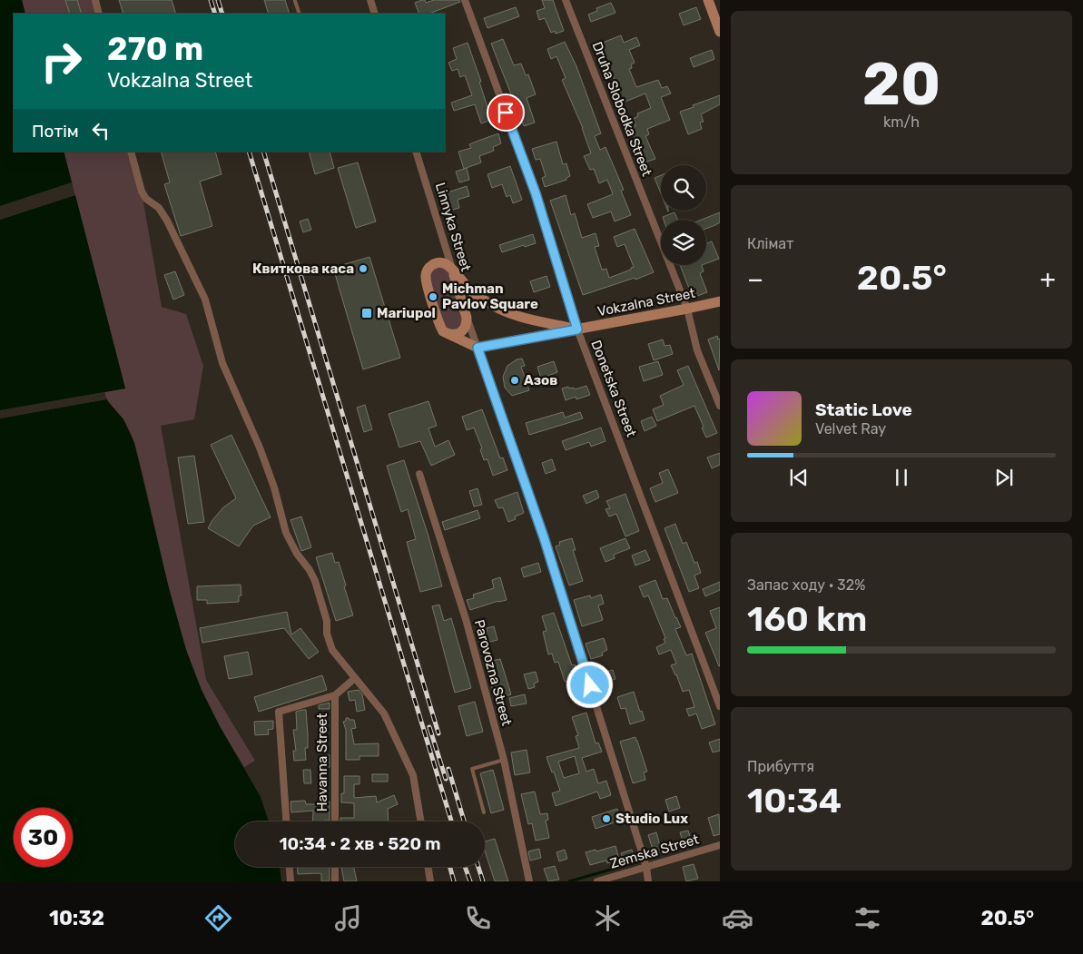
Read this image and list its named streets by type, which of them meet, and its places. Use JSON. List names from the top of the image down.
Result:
{
  "streets": {
    "street": [
      "Druha Slobodka Street",
      "Linnyka Street",
      "Vokzalna Street",
      "Donetska Street",
      "Parovozna Street",
      "Havanna Street",
      "Zemska Street"
    ]
  },
  "crossings": [
    ["Druha Slobodka Street", "Vokzalna Street"],
    ["Linnyka Street", "Vokzalna Street"],
    ["Linnyka Street", "Zemska Street"],
    ["Vokzalna Street", "Donetska Street"]
  ],
  "places": {
    "other": [
      "Квиткова каса",
      "Michman Pavlov Square",
      "Азов",
      "Studio Lux"
    ],
    "transit": ["Mariupol"]
  },
  "page": {
    "tile": [
      ["20", "km/h"],
      "Клімат",
      ["Запас ходу · 32%", "160 km"],
      ["Прибуття", "10:34"]
    ],
    "turn": ["270 m", "Vokzalna Street"],
    "then": "Потім",
    "heat": ["−", "20.5°", "+"],
    "song": ["Static Love", "Velvet Ray"],
    "limit": "30",
    "trip": "10:34 · 2 хв · 520 m",
    "tabs": ["10:32", "20.5°"]
  }
}
